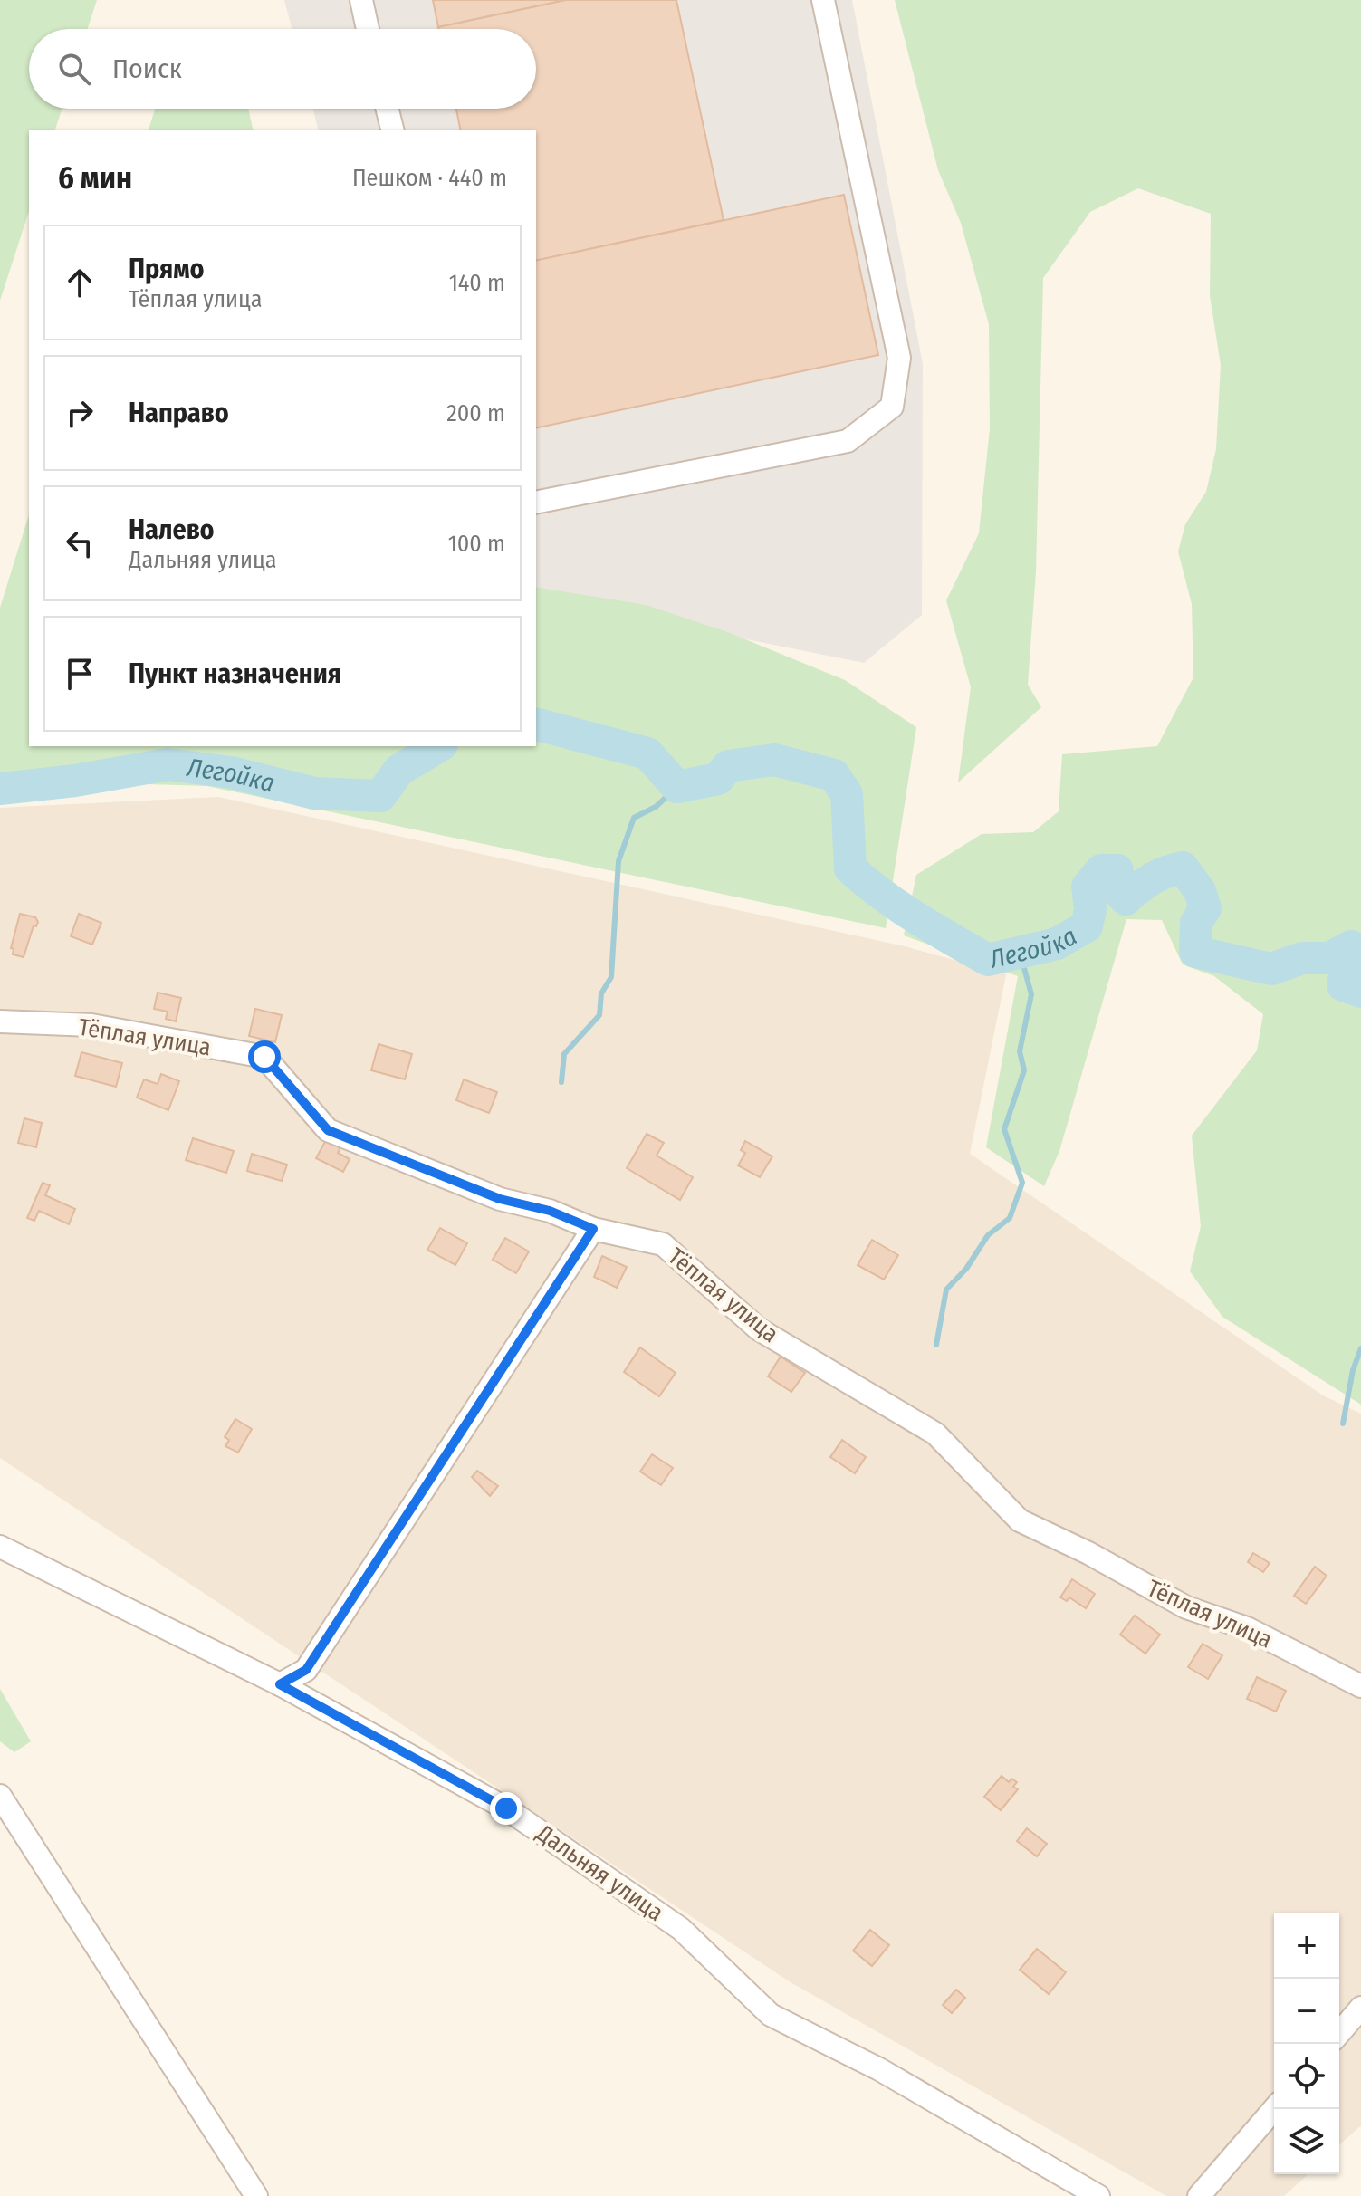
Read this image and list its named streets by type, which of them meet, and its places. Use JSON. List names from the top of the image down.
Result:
{
  "streets": {
    "street": ["Тёплая улица", "Дальняя улица"]
  },
  "water": ["Легойка"],
  "page": {
    "search": "Поиск",
    "heading": ["6 мин", "Пешком · 440 m"],
    "list": [
      ["Прямо", "Тёплая улица", "140 m"],
      ["Направо", "200 m"],
      ["Налево", "Дальняя улица", "100 m"],
      "Пункт назначения"
    ],
    "map_buttons": ["+", "−"]
  }
}
